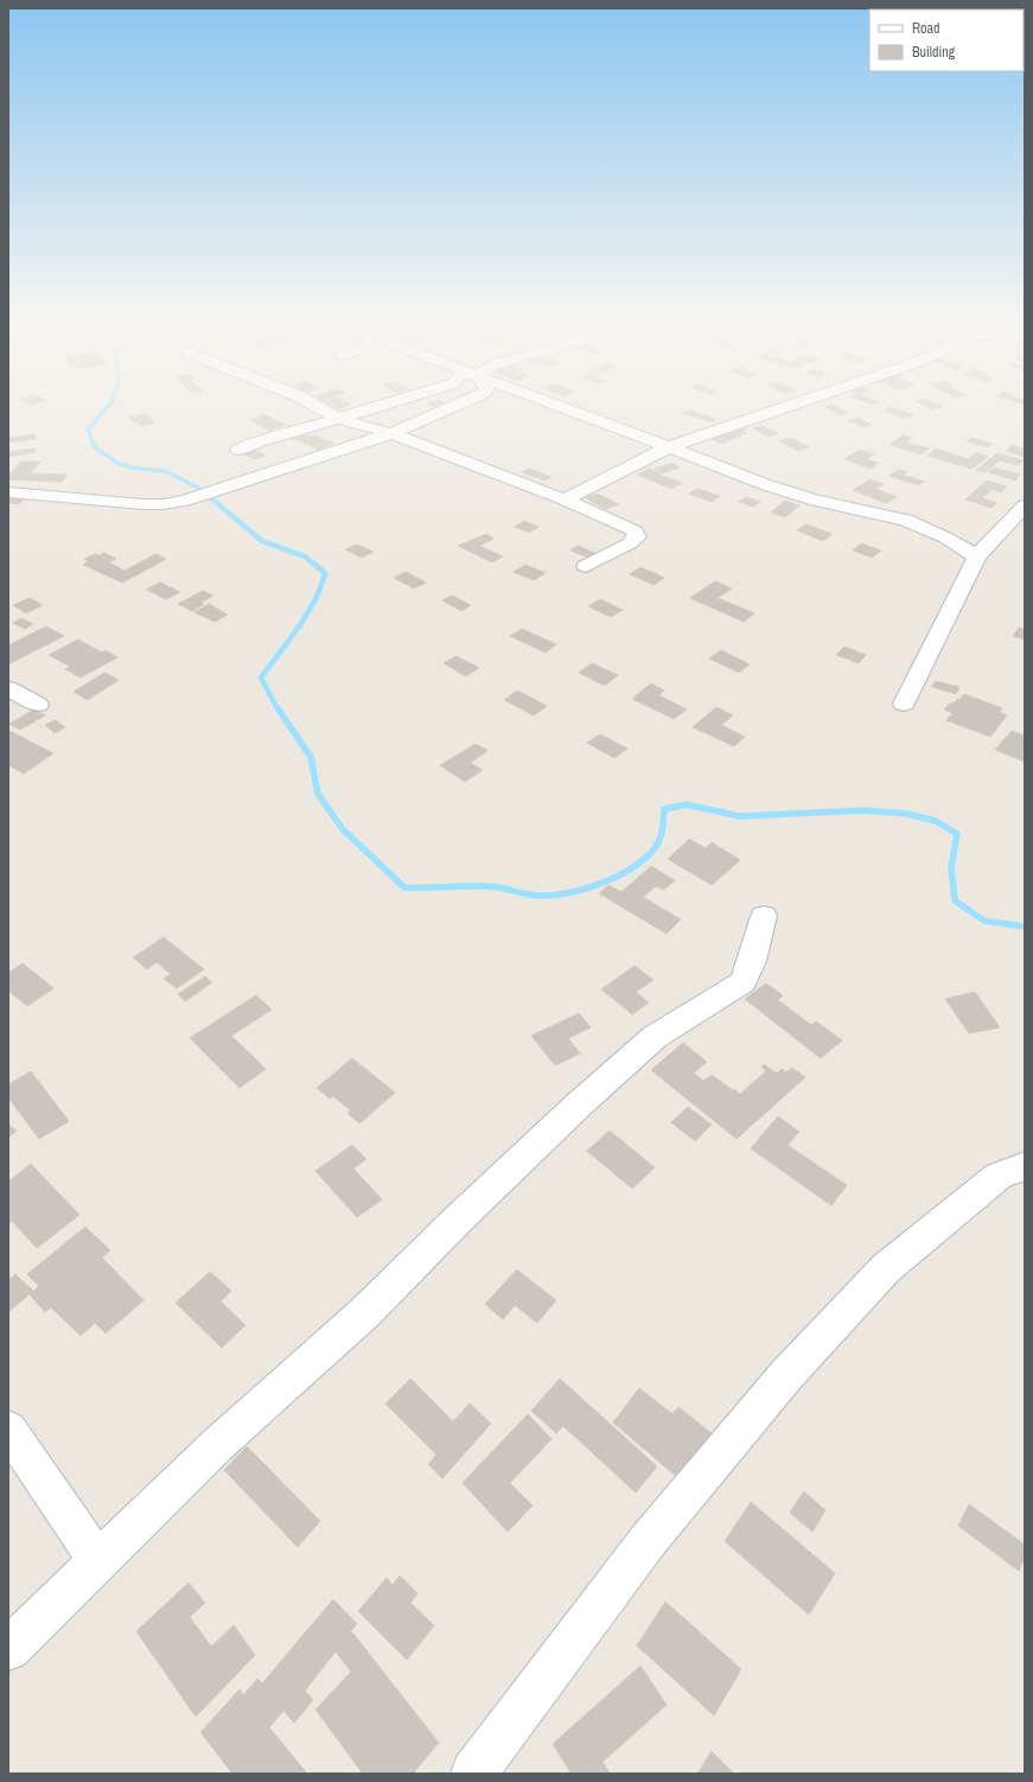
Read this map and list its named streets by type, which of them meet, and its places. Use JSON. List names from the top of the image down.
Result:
{
  "legend": ["Road", "Building"]
}
